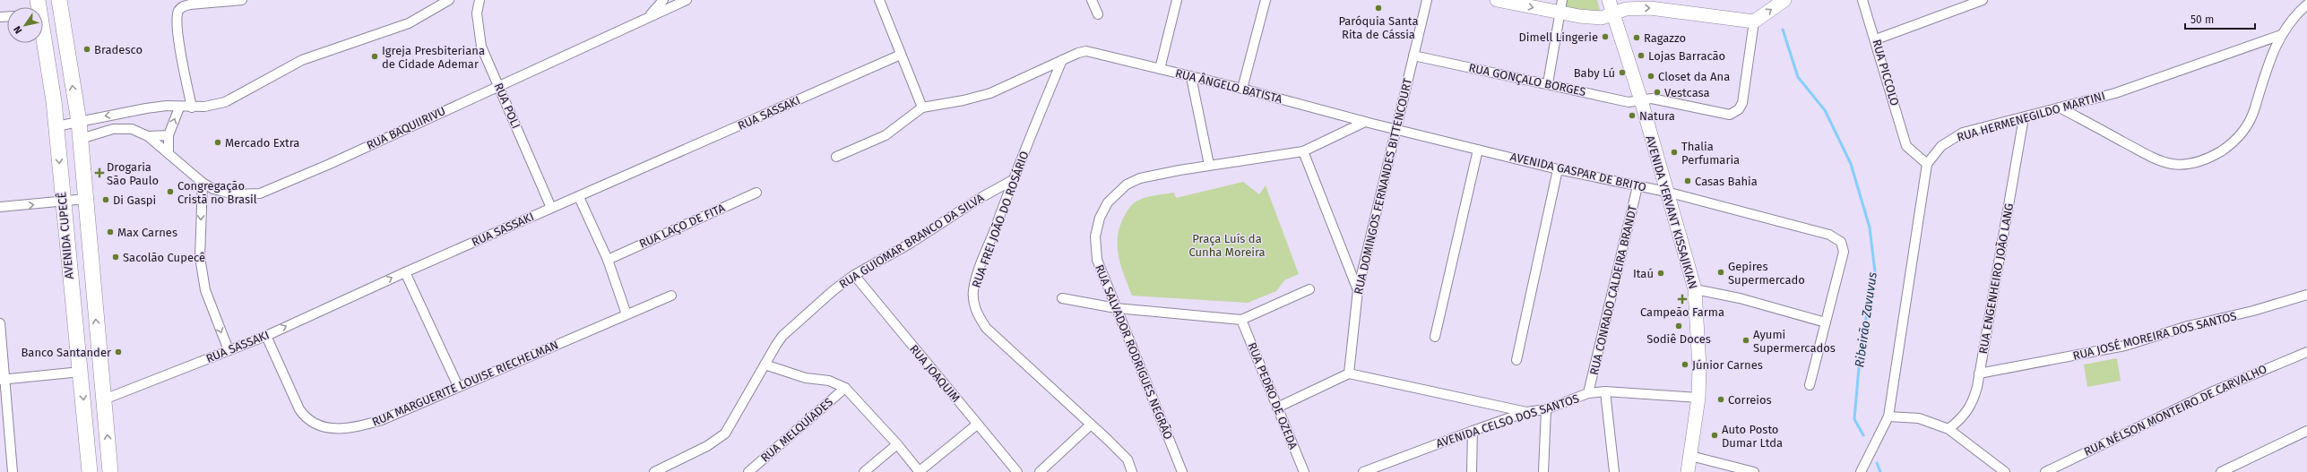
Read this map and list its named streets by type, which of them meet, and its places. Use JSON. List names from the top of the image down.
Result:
{
  "streets": {
    "main road": ["AVENIDA YERVANT KISSAJIKIAN", "AVENIDA CUPECÊ"],
    "street": [
      "RUA PICCOLO",
      "RUA GONÇALO BORGES",
      "RUA ÂNGELO BATISTA",
      "RUA POLI",
      "RUA SASSAKI",
      "RUA HERMENEGILDO MARTINI",
      "RUA BAQUIIRIVU",
      "AVENIDA GASPAR DE BRITO",
      "RUA DOMINGOS FERNANDES BITTENCOURT",
      "RUA FREI JOÃO DO ROSÁRIO",
      "RUA LAÇO DE FITA",
      "RUA GUIOMAR BRANCO DA SILVA",
      "RUA ENGENHEIRO JOÃO LANG",
      "RUA CONRADO CALDEIRA BRANDT",
      "RUA JOSÉ MOREIRA DOS SANTOS",
      "RUA SALVADOR RODRIGUES NEGRÃO",
      "RUA JOAQUIM",
      "RUA MARGUERITE LOUISE RIECHELMAN",
      "RUA PEDRO DE OZEDA",
      "RUA NÉLSON MONTEIRO DE CARVALHO",
      "AVENIDA CELSO DOS SANTOS",
      "RUA MELQUÍADES"
    ]
  },
  "crossings": [
    ["RUA PICCOLO", "RUA HERMENEGILDO MARTINI"],
    ["RUA GONÇALO BORGES", "RUA DOMINGOS FERNANDES BITTENCOURT"],
    ["RUA GONÇALO BORGES", "AVENIDA YERVANT KISSAJIKIAN"],
    ["RUA ÂNGELO BATISTA", "AVENIDA GASPAR DE BRITO"],
    ["RUA ÂNGELO BATISTA", "RUA DOMINGOS FERNANDES BITTENCOURT"],
    ["RUA ÂNGELO BATISTA", "RUA FREI JOÃO DO ROSÁRIO"],
    ["RUA ÂNGELO BATISTA", "RUA SALVADOR RODRIGUES NEGRÃO"],
    ["RUA POLI", "RUA SASSAKI"],
    ["RUA POLI", "RUA BAQUIIRIVU"],
    ["RUA SASSAKI", "AVENIDA CUPECÊ"],
    ["RUA SASSAKI", "RUA MARGUERITE LOUISE RIECHELMAN"],
    ["RUA HERMENEGILDO MARTINI", "RUA ENGENHEIRO JOÃO LANG"],
    ["RUA BAQUIIRIVU", "AVENIDA CUPECÊ"],
    ["AVENIDA GASPAR DE BRITO", "RUA DOMINGOS FERNANDES BITTENCOURT"],
    ["AVENIDA GASPAR DE BRITO", "AVENIDA YERVANT KISSAJIKIAN"],
    ["AVENIDA GASPAR DE BRITO", "RUA CONRADO CALDEIRA BRANDT"],
    ["AVENIDA YERVANT KISSAJIKIAN", "AVENIDA CELSO DOS SANTOS"],
    ["RUA FREI JOÃO DO ROSÁRIO", "RUA GUIOMAR BRANCO DA SILVA"],
    ["RUA GUIOMAR BRANCO DA SILVA", "RUA JOAQUIM"],
    ["RUA ENGENHEIRO JOÃO LANG", "RUA JOSÉ MOREIRA DOS SANTOS"],
    ["RUA CONRADO CALDEIRA BRANDT", "AVENIDA CELSO DOS SANTOS"]
  ],
  "water": ["Ribeirão Zavuvus"],
  "parks": ["Praça Luís da Cunha Moreira"],
  "places": {
    "other": [
      "Paróquia Santa Rita de Cássia",
      "Dimell Lingerie",
      "Ragazzo",
      "Bradesco",
      "Lojas Barracão",
      "Igreja Presbiteriana de Cidade Ademar",
      "Baby Lú",
      "Closet da Ana",
      "Vestcasa",
      "Natura",
      "Mercado Extra",
      "Thalia Perfumaria",
      "Casas Bahia",
      "Congregação Cristã no Brasil",
      "Di Gaspi",
      "Max Carnes",
      "Sacolão Cupecê",
      "Gepires Supermercado",
      "Itaú",
      "Sodiê Doces",
      "Ayumi Supermercados",
      "Banco Santander",
      "Júnior Carnes",
      "Correios",
      "Auto Posto Dumar Ltda"
    ],
    "health": ["Drogaria São Paulo", "Campeão Farma"]
  },
  "scale_bar": "50 m",
  "north": "bottom left"
}
